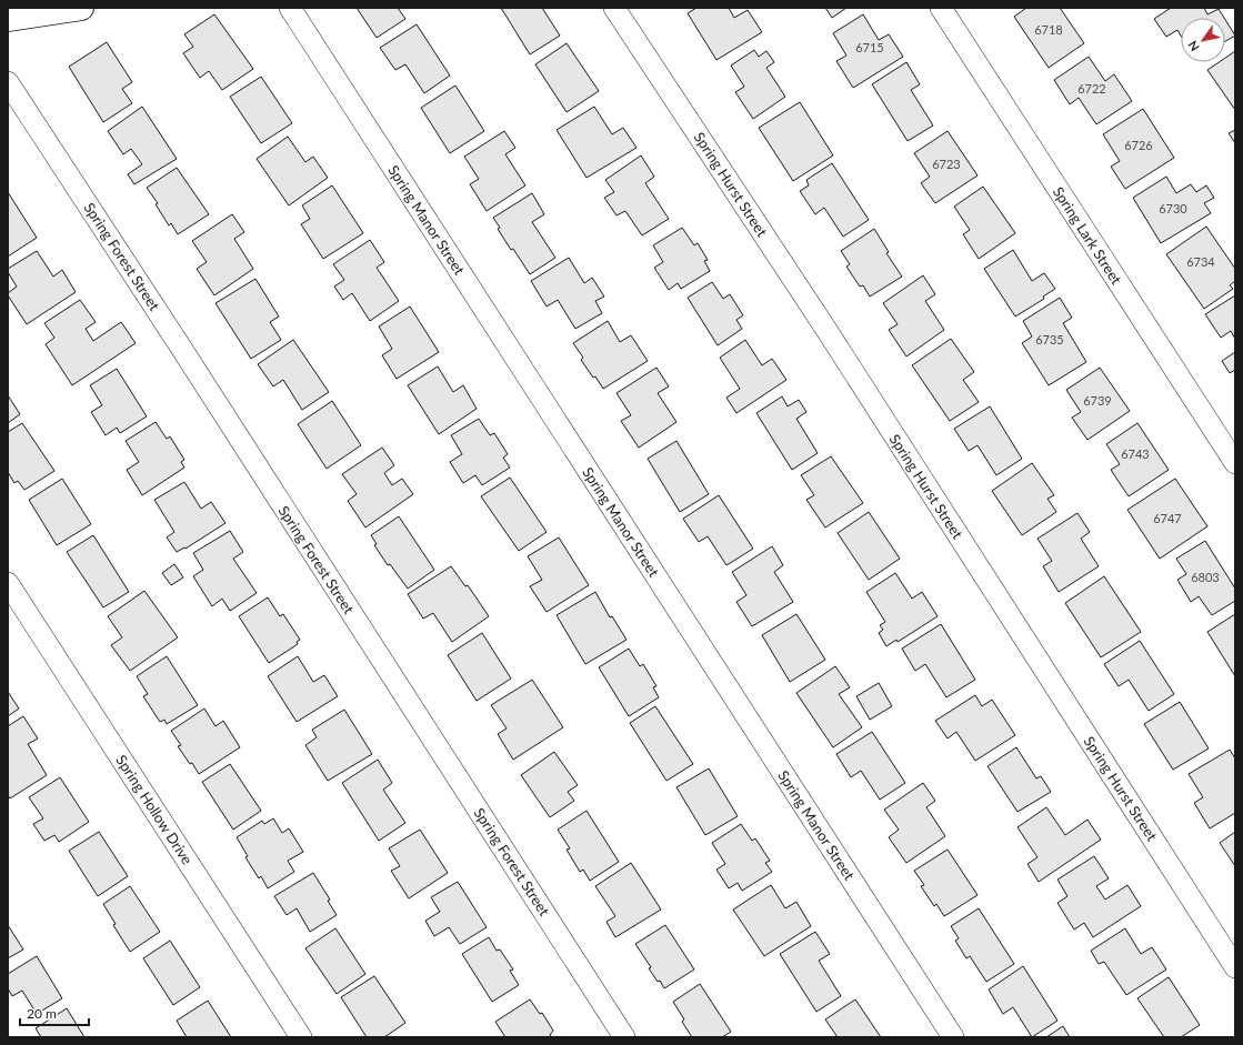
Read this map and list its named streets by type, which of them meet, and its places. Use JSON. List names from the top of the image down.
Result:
{
  "streets": {
    "street": [
      "Spring Hurst Street",
      "Spring Manor Street",
      "Spring Lark Street",
      "Spring Forest Street",
      "Spring Hollow Drive"
    ]
  },
  "house_numbers": [
    "6718",
    "6715",
    "6722",
    "6726",
    "6723",
    "6730",
    "6734",
    "6735",
    "6739",
    "6743",
    "6747",
    "6803"
  ],
  "scale_bar": "20 m",
  "north": "bottom left"
}
